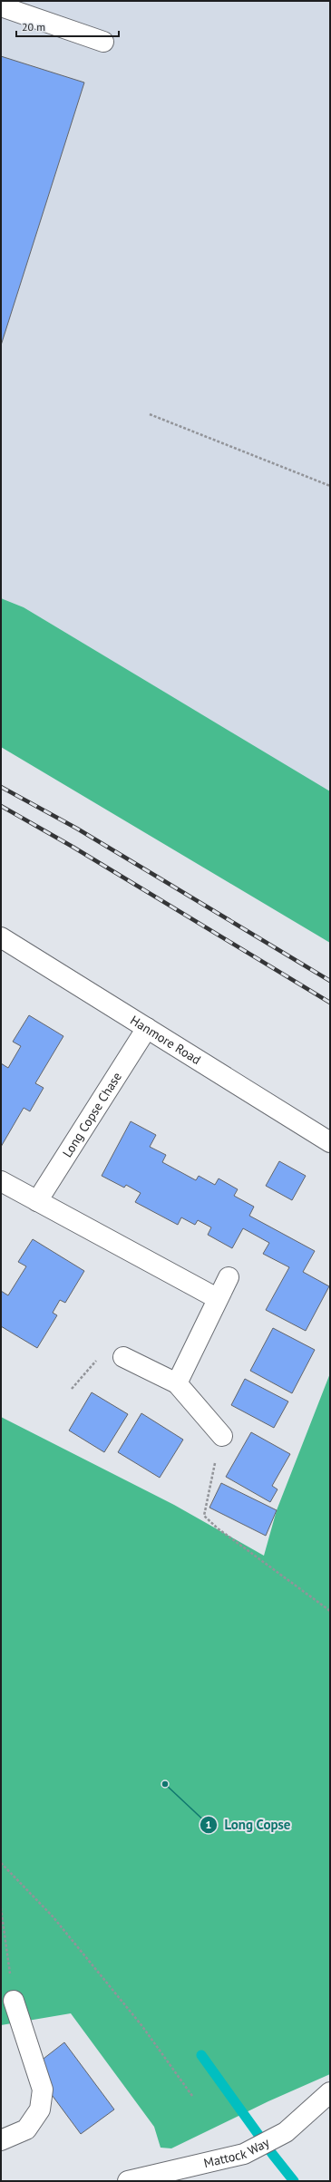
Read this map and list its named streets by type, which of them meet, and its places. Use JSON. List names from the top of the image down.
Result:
{
  "streets": {
    "street": ["Hanmore Road", "Long Copse Chase", "Mattock Way"]
  },
  "crossings": [
    ["Hanmore Road", "Long Copse Chase"]
  ],
  "places": ["Long Copse"],
  "scale_bar": "20 m"
}
